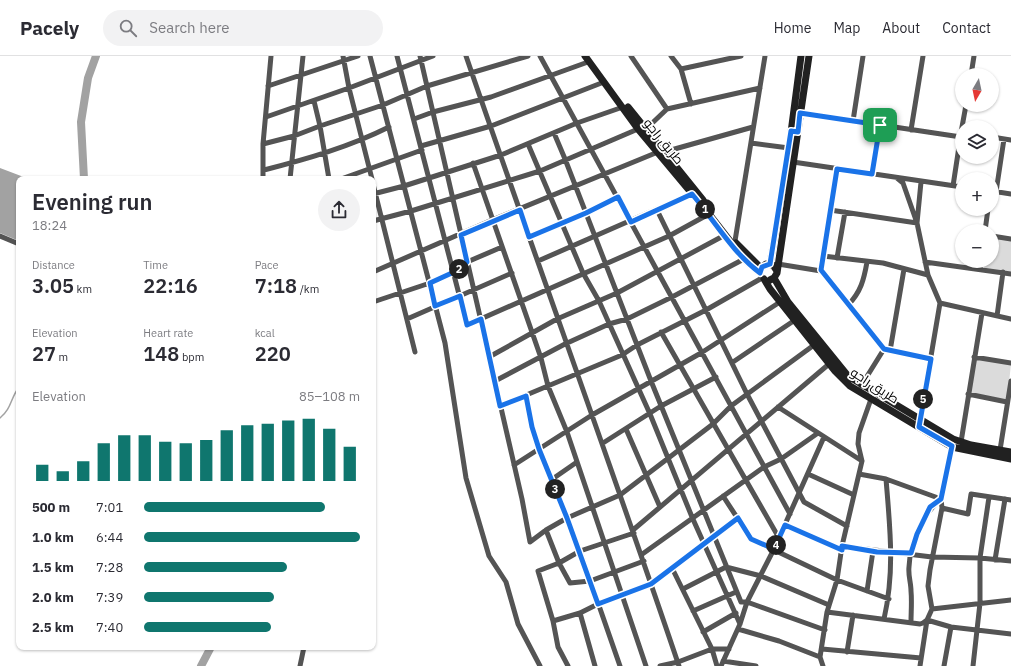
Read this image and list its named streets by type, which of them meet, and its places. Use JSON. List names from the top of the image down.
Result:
{
  "streets": {
    "main road": ["طريق راجو"]
  },
  "north": "bottom",
  "page": {
    "header": "Pacely",
    "search": "Search here",
    "nav": [
      "Home",
      "Map",
      "About",
      "Contact"
    ],
    "map_buttons": ["+", "−"],
    "heading": ["Evening run", "18:24"],
    "pins": [
      "1",
      "2",
      "5",
      "3",
      "4"
    ],
    "stats": [
      ["Distance", "3.05 km"],
      ["Time", "22:16"],
      ["Pace", "7:18 /km"],
      ["Elevation", "27 m"],
      ["Heart rate", "148 bpm"],
      ["kcal", "220"]
    ],
    "chart": ["Elevation", "85–108 m"],
    "list": [
      {
        "name": "500 m",
        "note": "7:01"
      },
      {
        "name": "1.0 km",
        "note": "6:44"
      },
      {
        "name": "1.5 km",
        "note": "7:28"
      },
      {
        "name": "2.0 km",
        "note": "7:39"
      },
      {
        "name": "2.5 km",
        "note": "7:40"
      }
    ]
  }
}
